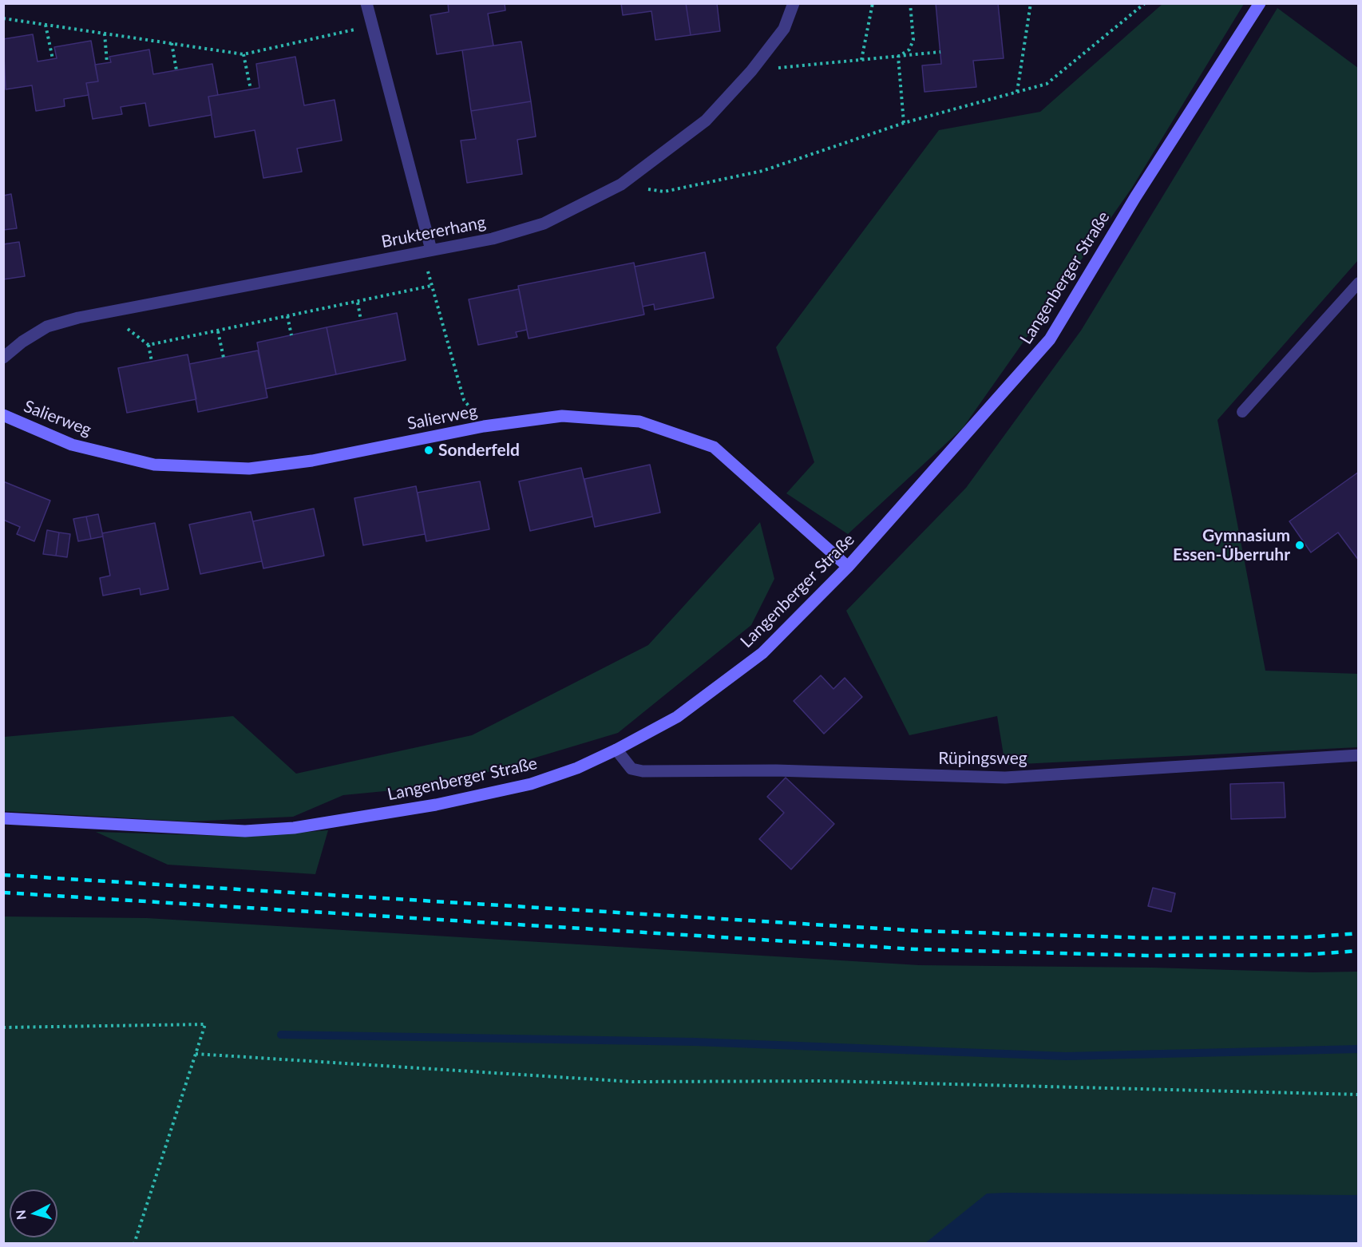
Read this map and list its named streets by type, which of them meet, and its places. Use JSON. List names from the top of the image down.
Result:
{
  "streets": {
    "main road": ["Langenberger Straße", "Salierweg"],
    "street": ["Bruktererhang", "Rüpingsweg"]
  },
  "crossings": [
    ["Langenberger Straße", "Salierweg"],
    ["Langenberger Straße", "Rüpingsweg"]
  ],
  "places": ["Sonderfeld", "Gymnasium Essen-Überruhr"],
  "north": "left"
}
